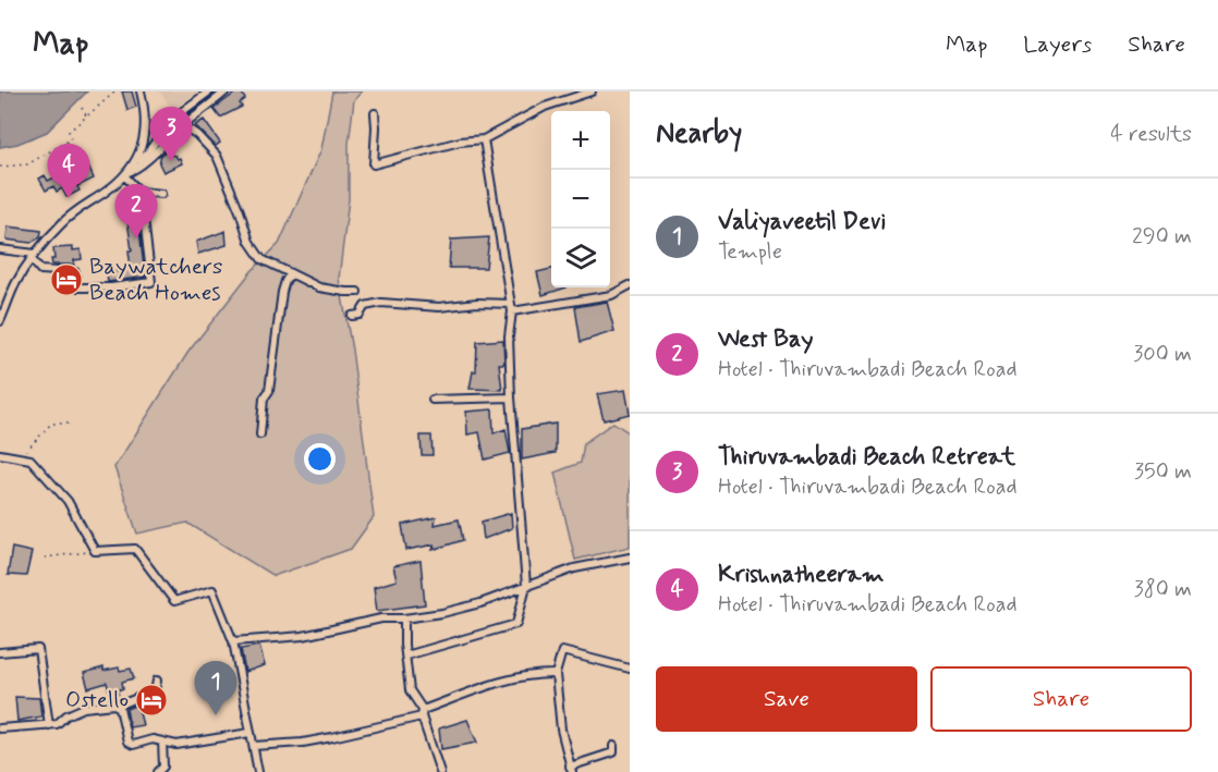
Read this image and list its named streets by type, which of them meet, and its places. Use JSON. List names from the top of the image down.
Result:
{
  "places": {
    "hotel": ["Baywatchers Beach Homes", "Ostello"]
  },
  "page": {
    "header": "Map",
    "nav": ["Map", "Layers", "Share"],
    "heading": ["Nearby", "4 results"],
    "pins": [
      "3",
      "4",
      "2",
      "1"
    ],
    "map_buttons": ["+", "−"],
    "list": [
      {
        "mark": "1",
        "name": "Valiyaveetil Devi",
        "note": "Temple",
        "value": "290 m"
      },
      {
        "mark": "2",
        "name": "West Bay",
        "note": "Hotel · Thiruvambadi Beach Road",
        "value": "300 m"
      },
      {
        "mark": "3",
        "name": "Thiruvambadi Beach Retreat",
        "note": "Hotel · Thiruvambadi Beach Road",
        "value": "350 m"
      },
      {
        "mark": "4",
        "name": "Krishnatheeram",
        "note": "Hotel · Thiruvambadi Beach Road",
        "value": "380 m"
      }
    ],
    "buttons": ["Save", "Share"]
  }
}
